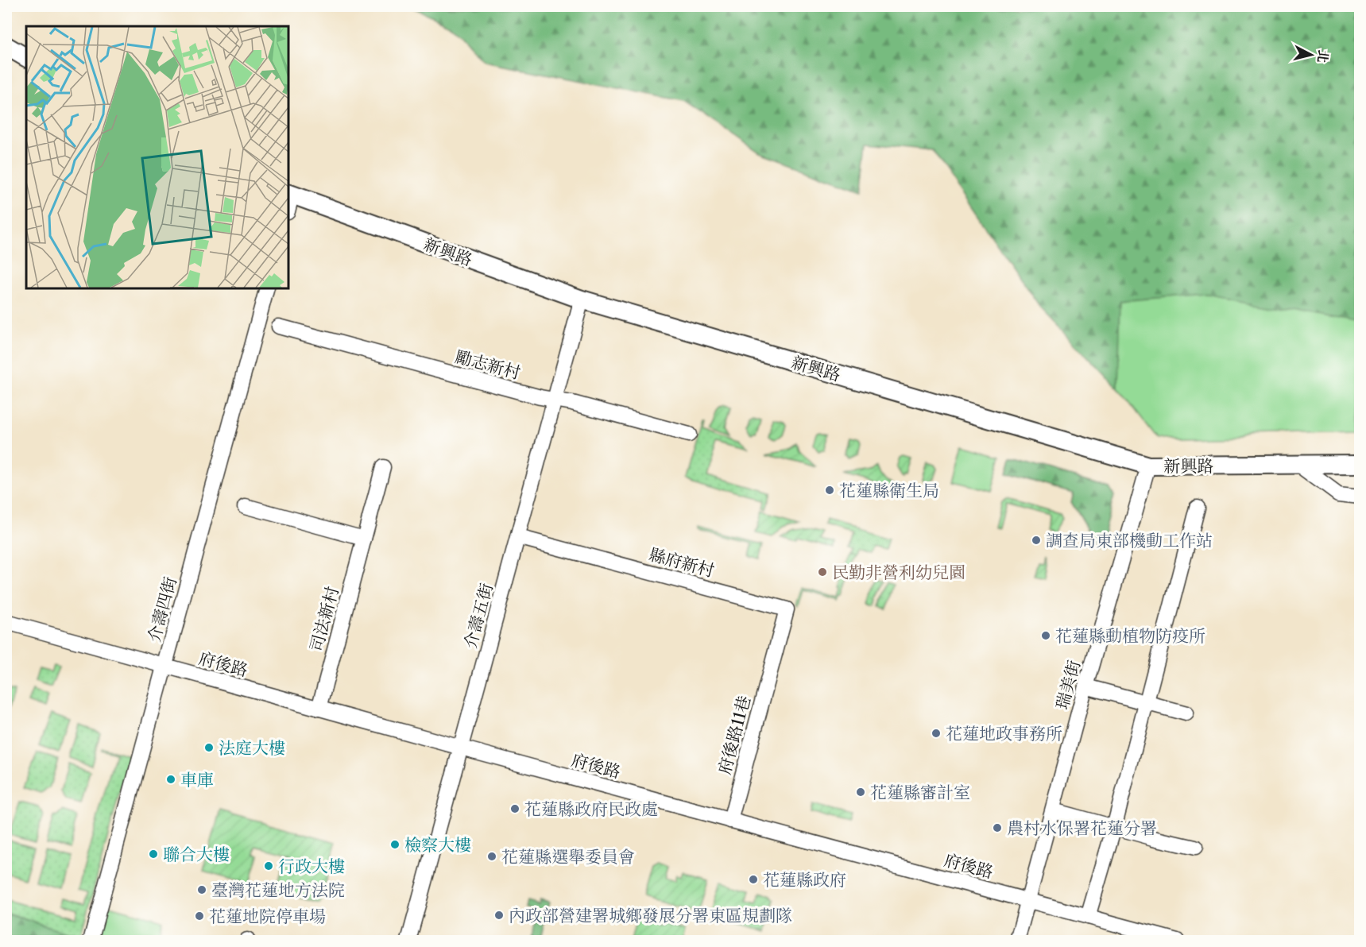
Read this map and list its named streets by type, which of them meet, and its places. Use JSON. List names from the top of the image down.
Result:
{
  "streets": {
    "street": [
      "新興路",
      "勵志新村",
      "縣府新村",
      "介壽四街",
      "介壽五街",
      "司法新村",
      "府後路",
      "瑞美街",
      "府後路11巷"
    ]
  },
  "crossings": [
    ["新興路", "介壽五街"],
    ["新興路", "瑞美街"],
    ["勵志新村", "介壽五街"],
    ["縣府新村", "介壽五街"],
    ["縣府新村", "府後路11巷"],
    ["介壽四街", "府後路"],
    ["介壽五街", "府後路"],
    ["司法新村", "府後路"],
    ["府後路", "瑞美街"],
    ["府後路", "府後路11巷"]
  ],
  "places": [
    "花蓮縣衛生局",
    "調查局東部機動工作站",
    "民勤非營利幼兒園",
    "花蓮縣動植物防疫所",
    "花蓮地政事務所",
    "法庭大樓",
    "車庫",
    "花蓮縣審計室",
    "花蓮縣政府民政處",
    "農村水保署花蓮分署",
    "檢察大樓",
    "聯合大樓",
    "花蓮縣選舉委員會",
    "行政大樓",
    "花蓮縣政府",
    "臺灣花蓮地方法院",
    "內政部營建署城鄉發展分署東區規劃隊",
    "花蓮地院停車場"
  ],
  "north": "right"
}
